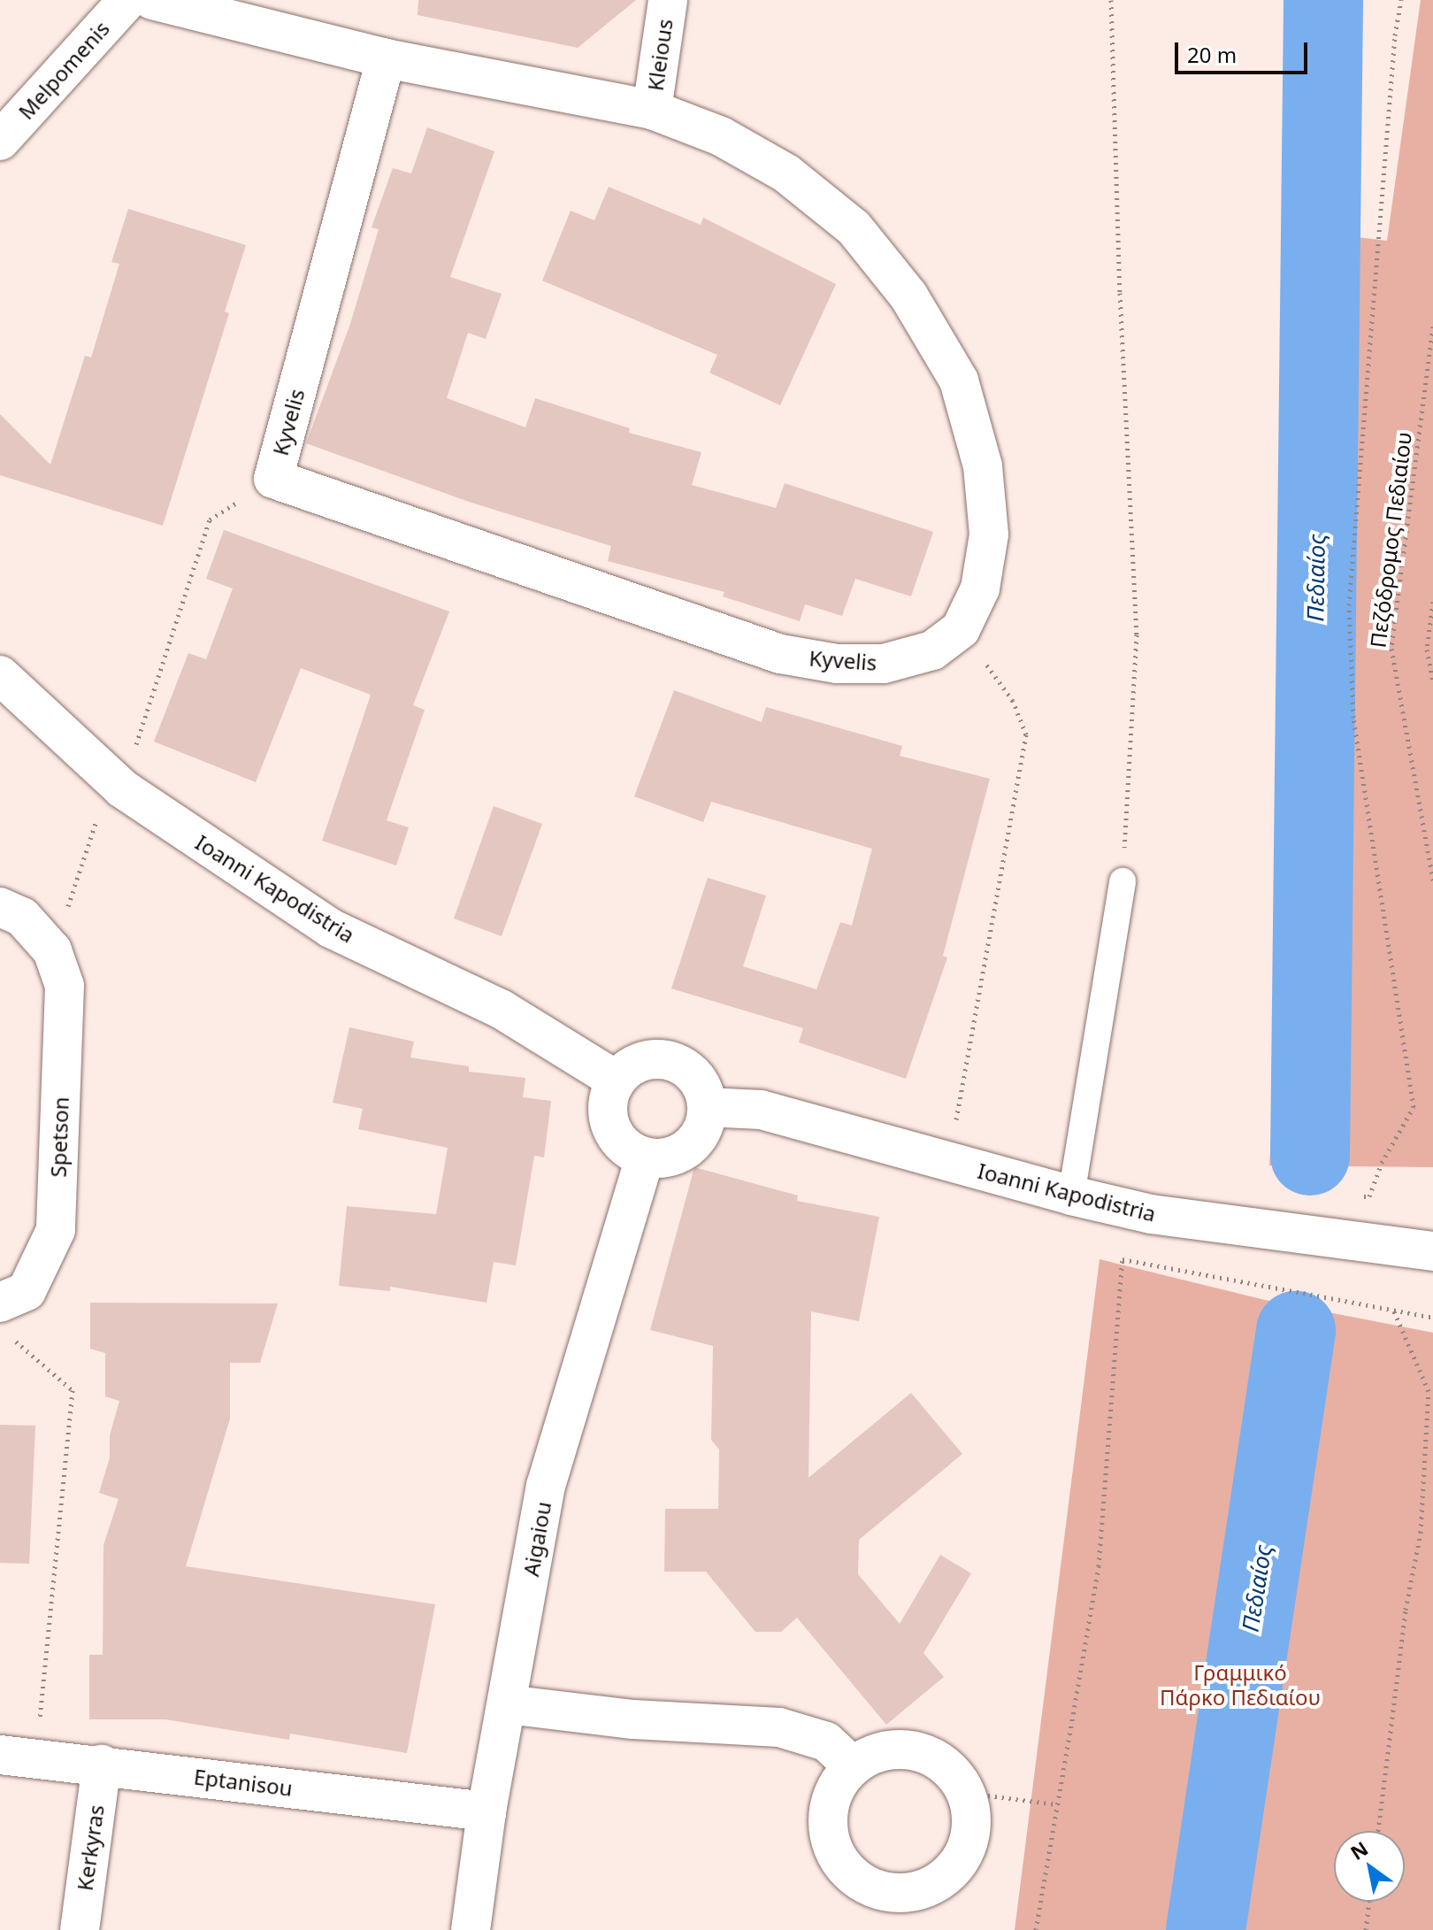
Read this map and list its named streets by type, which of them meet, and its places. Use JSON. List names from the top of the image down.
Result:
{
  "streets": {
    "street": [
      "Kleious",
      "Melpomenis",
      "Kyvelis",
      "Ioanni Kapodistria",
      "Spetson",
      "Aigaiou",
      "Eptanisou",
      "Kerkyras"
    ],
    "path": ["Πεζόδρομος Πεδιαίου"]
  },
  "crossings": [
    ["Kleious", "Kyvelis"],
    ["Ioanni Kapodistria", "Aigaiou"],
    ["Aigaiou", "Eptanisou"],
    ["Eptanisou", "Kerkyras"]
  ],
  "water": ["Πεδιαίος"],
  "parks": ["Γραμμικό Πάρκο Πεδιαίου"],
  "scale_bar": "20 m",
  "north": "top left"
}
